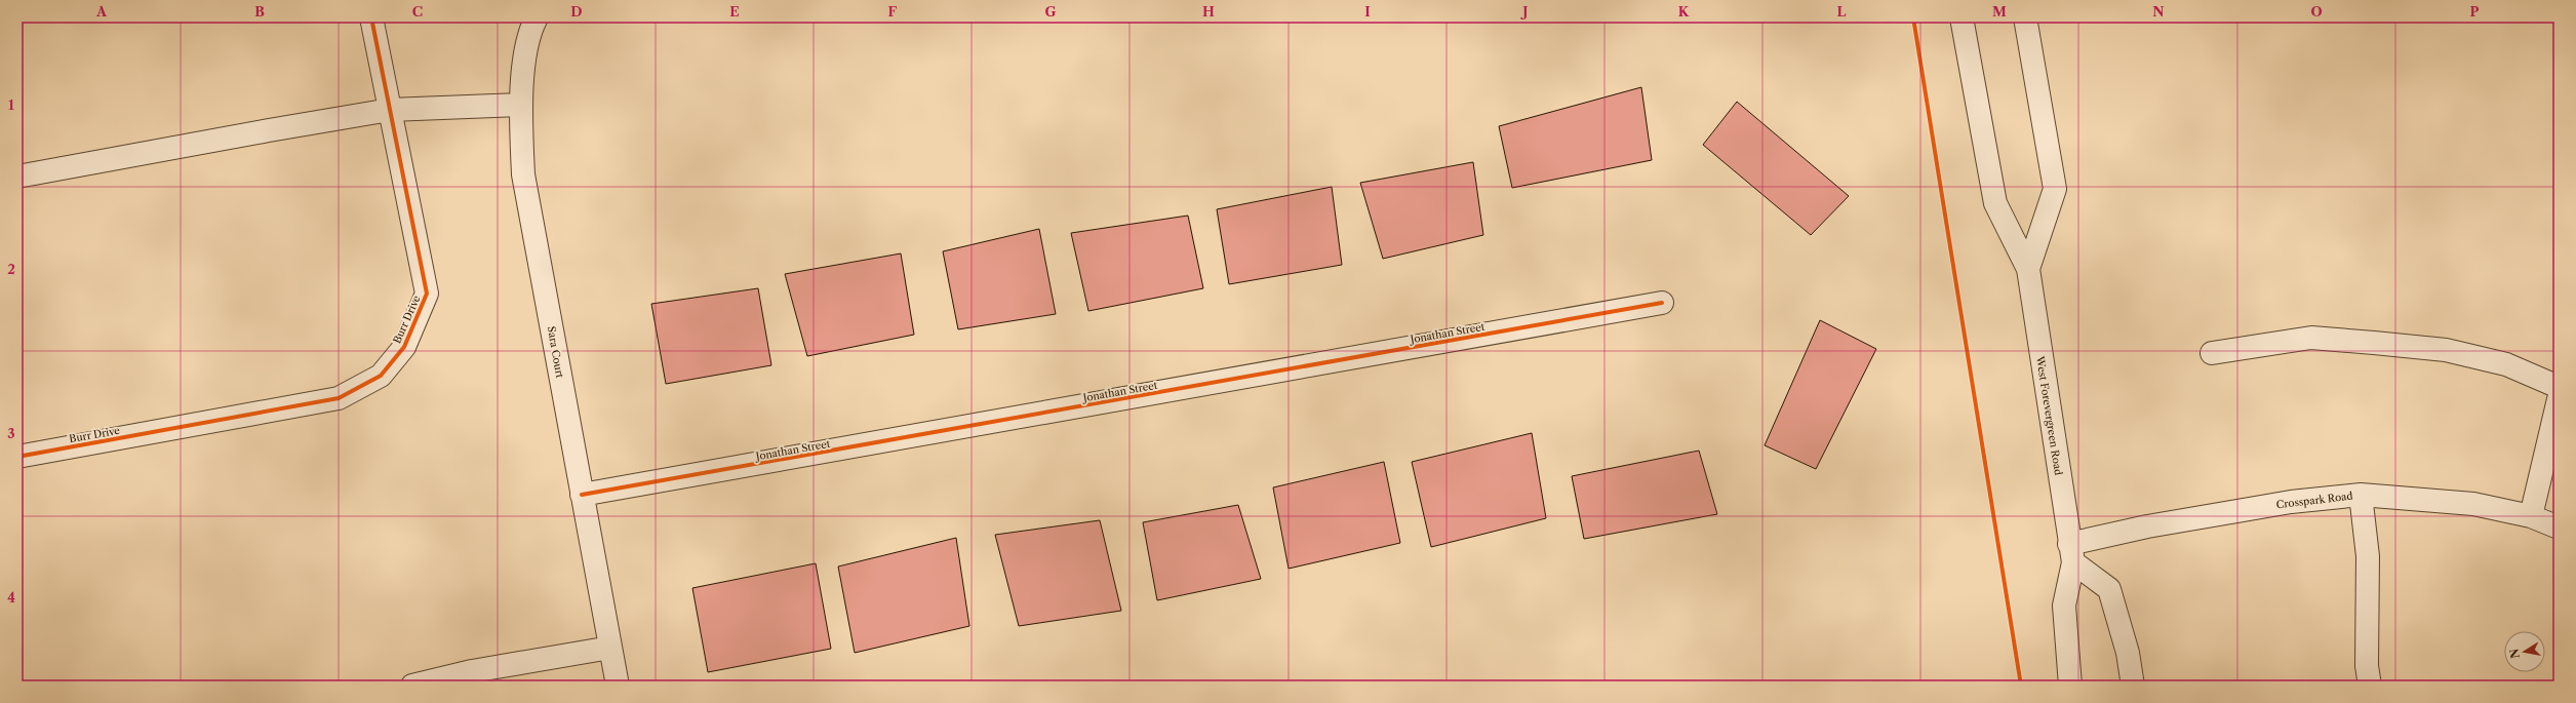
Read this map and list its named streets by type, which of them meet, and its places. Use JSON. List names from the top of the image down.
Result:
{
  "streets": {
    "street": [
      "Burr Drive",
      "Jonathan Street",
      "Sara Court",
      "West Forevergreen Road",
      "Crosspark Road"
    ]
  },
  "crossings": [
    ["Jonathan Street", "Sara Court"],
    ["West Forevergreen Road", "Crosspark Road"]
  ],
  "north": "left",
  "grid": {
    "columns": [
      "A",
      "B",
      "C",
      "D",
      "E",
      "F",
      "G",
      "H",
      "I",
      "J",
      "K",
      "L",
      "M",
      "N",
      "O",
      "P"
    ],
    "rows": [
      "1",
      "2",
      "3",
      "4"
    ]
  }
}
